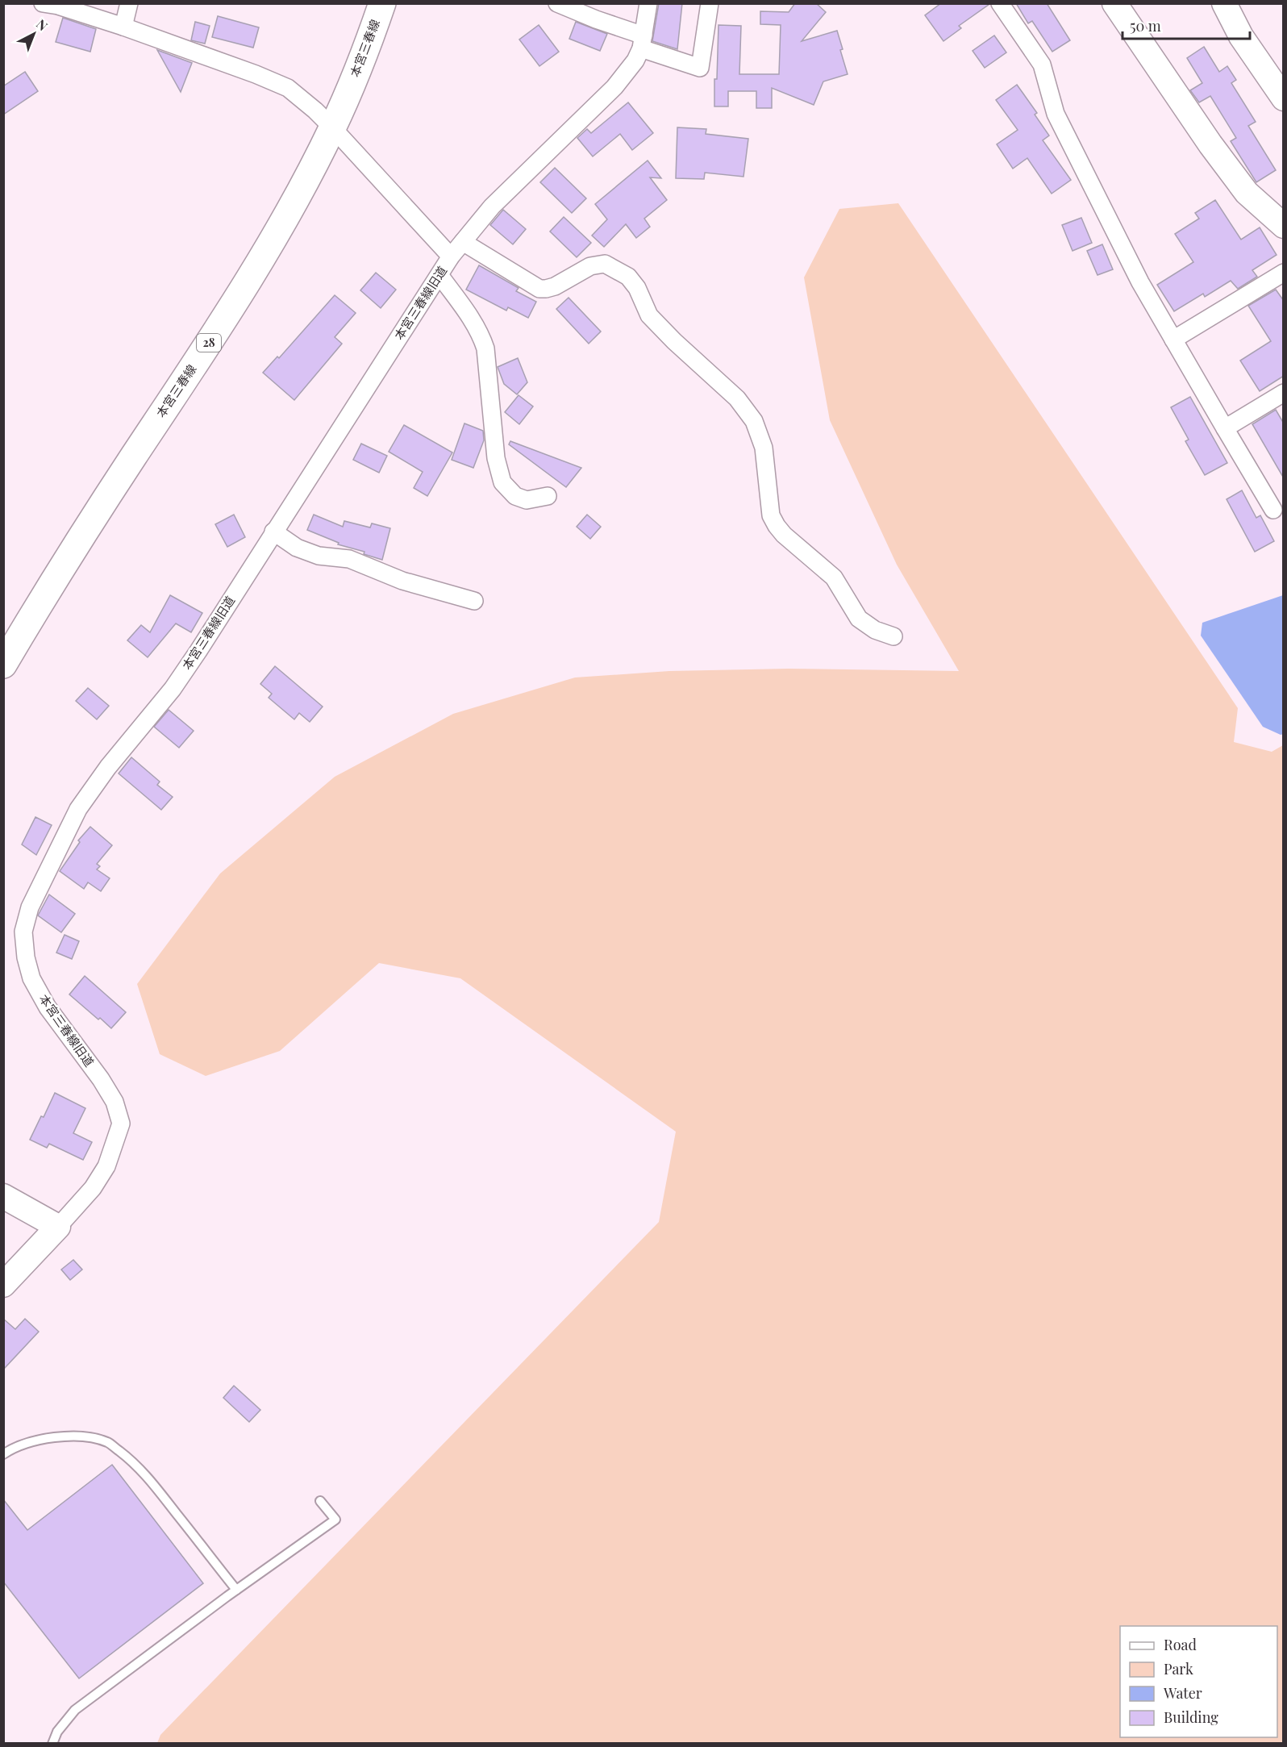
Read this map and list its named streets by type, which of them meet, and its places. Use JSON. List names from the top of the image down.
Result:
{
  "streets": {
    "main road": ["本宮三春線", "28"],
    "street": ["本宮三春線旧道"]
  },
  "legend": [
    "Road",
    "Park",
    "Water",
    "Building"
  ],
  "scale_bar": "50 m",
  "north": "top right"
}
